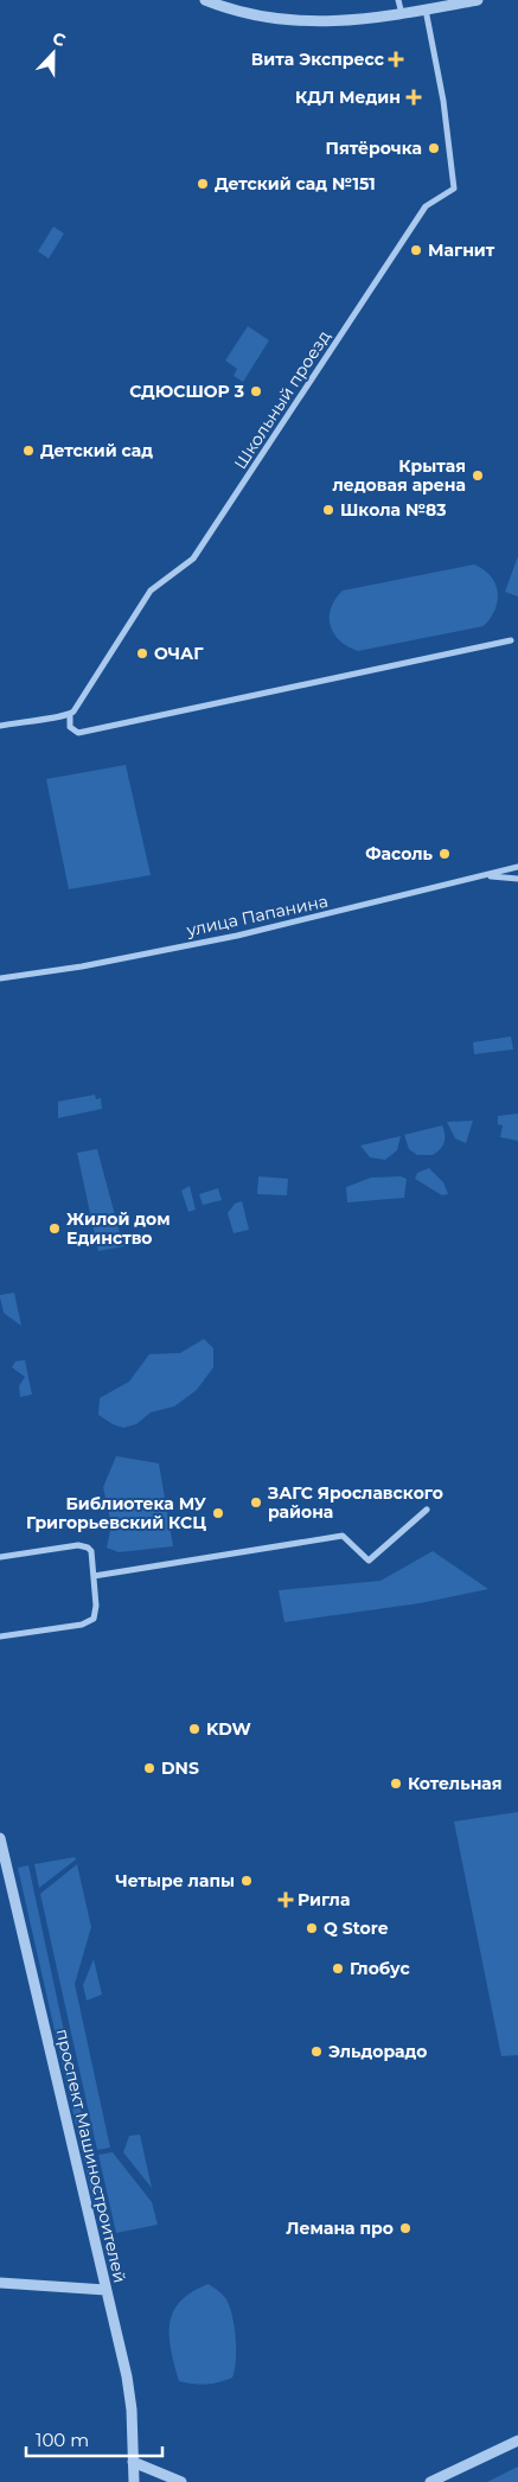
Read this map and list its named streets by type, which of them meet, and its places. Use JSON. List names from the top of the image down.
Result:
{
  "streets": {
    "street": ["Школьный проезд", "улица Папанина", "проспект Машиностроителей"]
  },
  "places": {
    "health": ["Вита Экспресс", "КДЛ Медин", "Ригла"],
    "other": [
      "Пятёрочка",
      "Детский сад №151",
      "Магнит",
      "СДЮСШОР 3",
      "Детский сад",
      "Крытая ледовая арена",
      "Школа №83",
      "ОЧАГ",
      "Фасоль",
      "Жилой дом Единство",
      "ЗАГС Ярославского района",
      "Библиотека МУ Григорьевский КСЦ",
      "KDW",
      "DNS",
      "Котельная",
      "Четыре лапы",
      "Q Store",
      "Глобус",
      "Эльдорадо",
      "Лемана про"
    ]
  },
  "scale_bar": "100 m",
  "north": "top"
}
